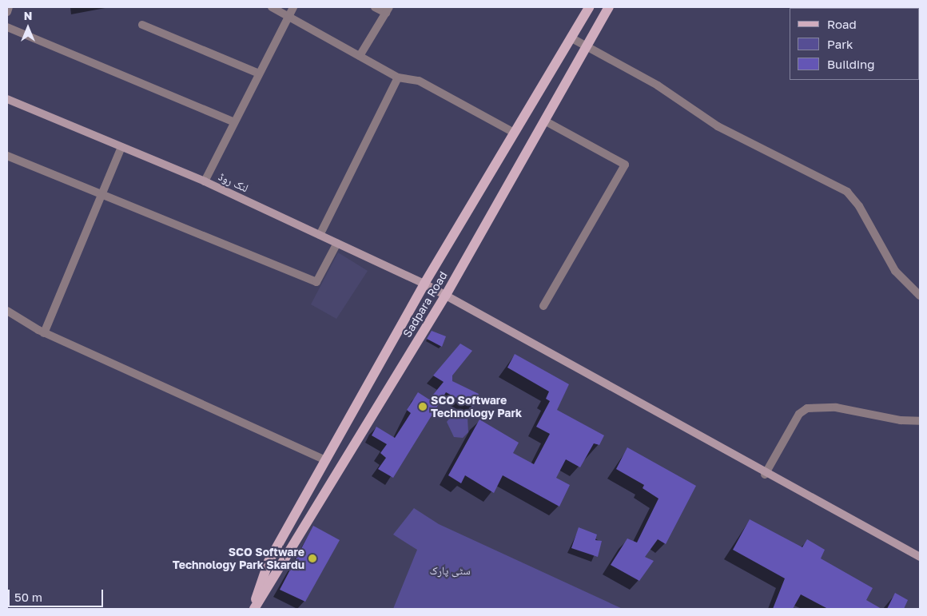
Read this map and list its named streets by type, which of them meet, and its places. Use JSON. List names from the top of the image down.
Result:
{
  "streets": {
    "main road": ["لنک روڈ", "Sadpara Road"]
  },
  "crossings": [
    ["لنک روڈ", "Sadpara Road"]
  ],
  "parks": ["سٹی پارک"],
  "places": ["SCO Software Technology Park", "SCO Software Technology Park Skardu"],
  "legend": ["Road", "Park", "Building"],
  "scale_bar": "50 m",
  "north": "top"
}
